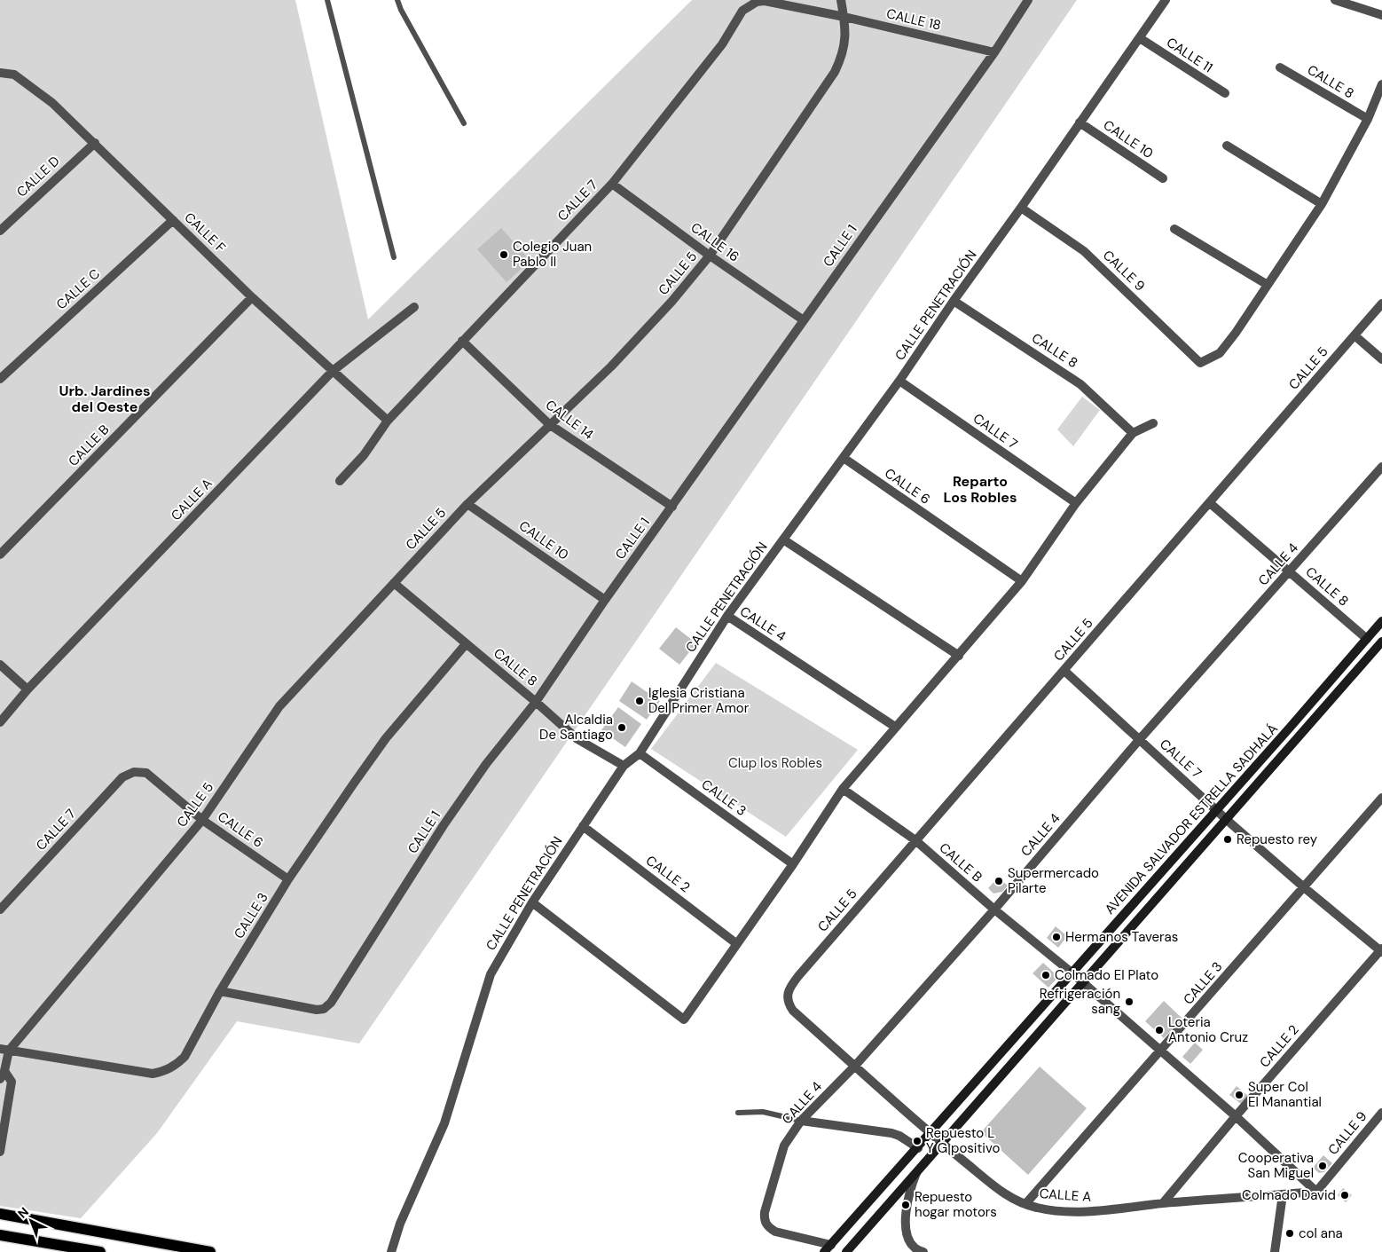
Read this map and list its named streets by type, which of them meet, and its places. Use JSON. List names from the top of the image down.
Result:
{
  "streets": {
    "main road": ["AVENIDA SALVADOR ESTRELLA SADHALÁ"],
    "street": [
      "CALLE 18",
      "CALLE 11",
      "CALLE 8",
      "CALLE 10",
      "CALLE D",
      "CALLE 7",
      "CALLE F",
      "CALLE 16",
      "CALLE 1",
      "CALLE 9",
      "CALLE 5",
      "CALLE C",
      "CALLE PENETRACIÓN",
      "CALLE 14",
      "CALLE B",
      "CALLE 6",
      "CALLE A",
      "CALLE 4",
      "CALLE 3",
      "CALLE 2"
    ]
  },
  "crossings": [
    ["CALLE 18", "CALLE 7"],
    ["CALLE 18", "CALLE 1"],
    ["CALLE 18", "CALLE 5"],
    ["CALLE 11", "CALLE PENETRACIÓN"],
    ["CALLE 8", "CALLE 1"],
    ["CALLE 8", "CALLE 5"],
    ["CALLE 8", "CALLE PENETRACIÓN"],
    ["CALLE 8", "CALLE 4"],
    ["CALLE 8", "CALLE 3"],
    ["CALLE 8", "AVENIDA SALVADOR ESTRELLA SADHALÁ"],
    ["CALLE 10", "CALLE 1"],
    ["CALLE 10", "CALLE 5"],
    ["CALLE 10", "CALLE PENETRACIÓN"],
    ["CALLE D", "CALLE F"],
    ["CALLE 7", "CALLE F"],
    ["CALLE 7", "CALLE 16"],
    ["CALLE 7", "CALLE 5"],
    ["CALLE 7", "CALLE PENETRACIÓN"],
    ["CALLE 7", "CALLE 14"],
    ["CALLE 7", "CALLE 6"],
    ["CALLE 7", "CALLE 4"],
    ["CALLE 7", "CALLE 3"],
    ["CALLE 7", "AVENIDA SALVADOR ESTRELLA SADHALÁ"],
    ["CALLE 7", "CALLE 2"],
    ["CALLE F", "CALLE C"],
    ["CALLE F", "CALLE B"],
    ["CALLE F", "CALLE A"],
    ["CALLE 16", "CALLE 1"],
    ["CALLE 16", "CALLE 5"],
    ["CALLE 1", "CALLE 14"],
    ["CALLE 1", "CALLE 3"],
    ["CALLE 9", "CALLE PENETRACIÓN"],
    ["CALLE 9", "CALLE B"],
    ["CALLE 9", "CALLE A"],
    ["CALLE 5", "CALLE 14"],
    ["CALLE 5", "CALLE B"],
    ["CALLE 5", "CALLE 6"],
    ["CALLE 5", "CALLE A"],
    ["CALLE 5", "CALLE 3"],
    ["CALLE PENETRACIÓN", "CALLE 6"],
    ["CALLE PENETRACIÓN", "CALLE 4"],
    ["CALLE PENETRACIÓN", "CALLE 3"],
    ["CALLE PENETRACIÓN", "CALLE 2"],
    ["CALLE B", "CALLE A"],
    ["CALLE B", "CALLE 4"],
    ["CALLE B", "CALLE 3"],
    ["CALLE B", "AVENIDA SALVADOR ESTRELLA SADHALÁ"],
    ["CALLE B", "CALLE 2"],
    ["CALLE 6", "CALLE 3"],
    ["CALLE A", "CALLE 4"],
    ["CALLE A", "CALLE 3"],
    ["CALLE A", "AVENIDA SALVADOR ESTRELLA SADHALÁ"],
    ["CALLE A", "CALLE 2"],
    ["CALLE 4", "AVENIDA SALVADOR ESTRELLA SADHALÁ"]
  ],
  "districts": ["Urb. Jardines del Oeste", "Reparto Los Robles"],
  "parks": ["Clup los Robles"],
  "places": [
    "Colegio Juan Pablo II",
    "Iglesia Cristiana Del Primer Amor",
    "Alcaldia De Santiago",
    "Repuesto rey",
    "Supermercado Pilarte",
    "Hermanos Taveras",
    "Colmado El Plato",
    "Refrigeración sang",
    "Loteria Antonio Cruz",
    "Super Col El Manantial",
    "Repuesto L Y G positivo",
    "Cooperativa San Miguel",
    "Colmado David",
    "Repuesto hogar motors",
    "col ana"
  ],
  "north": "top left"
}
